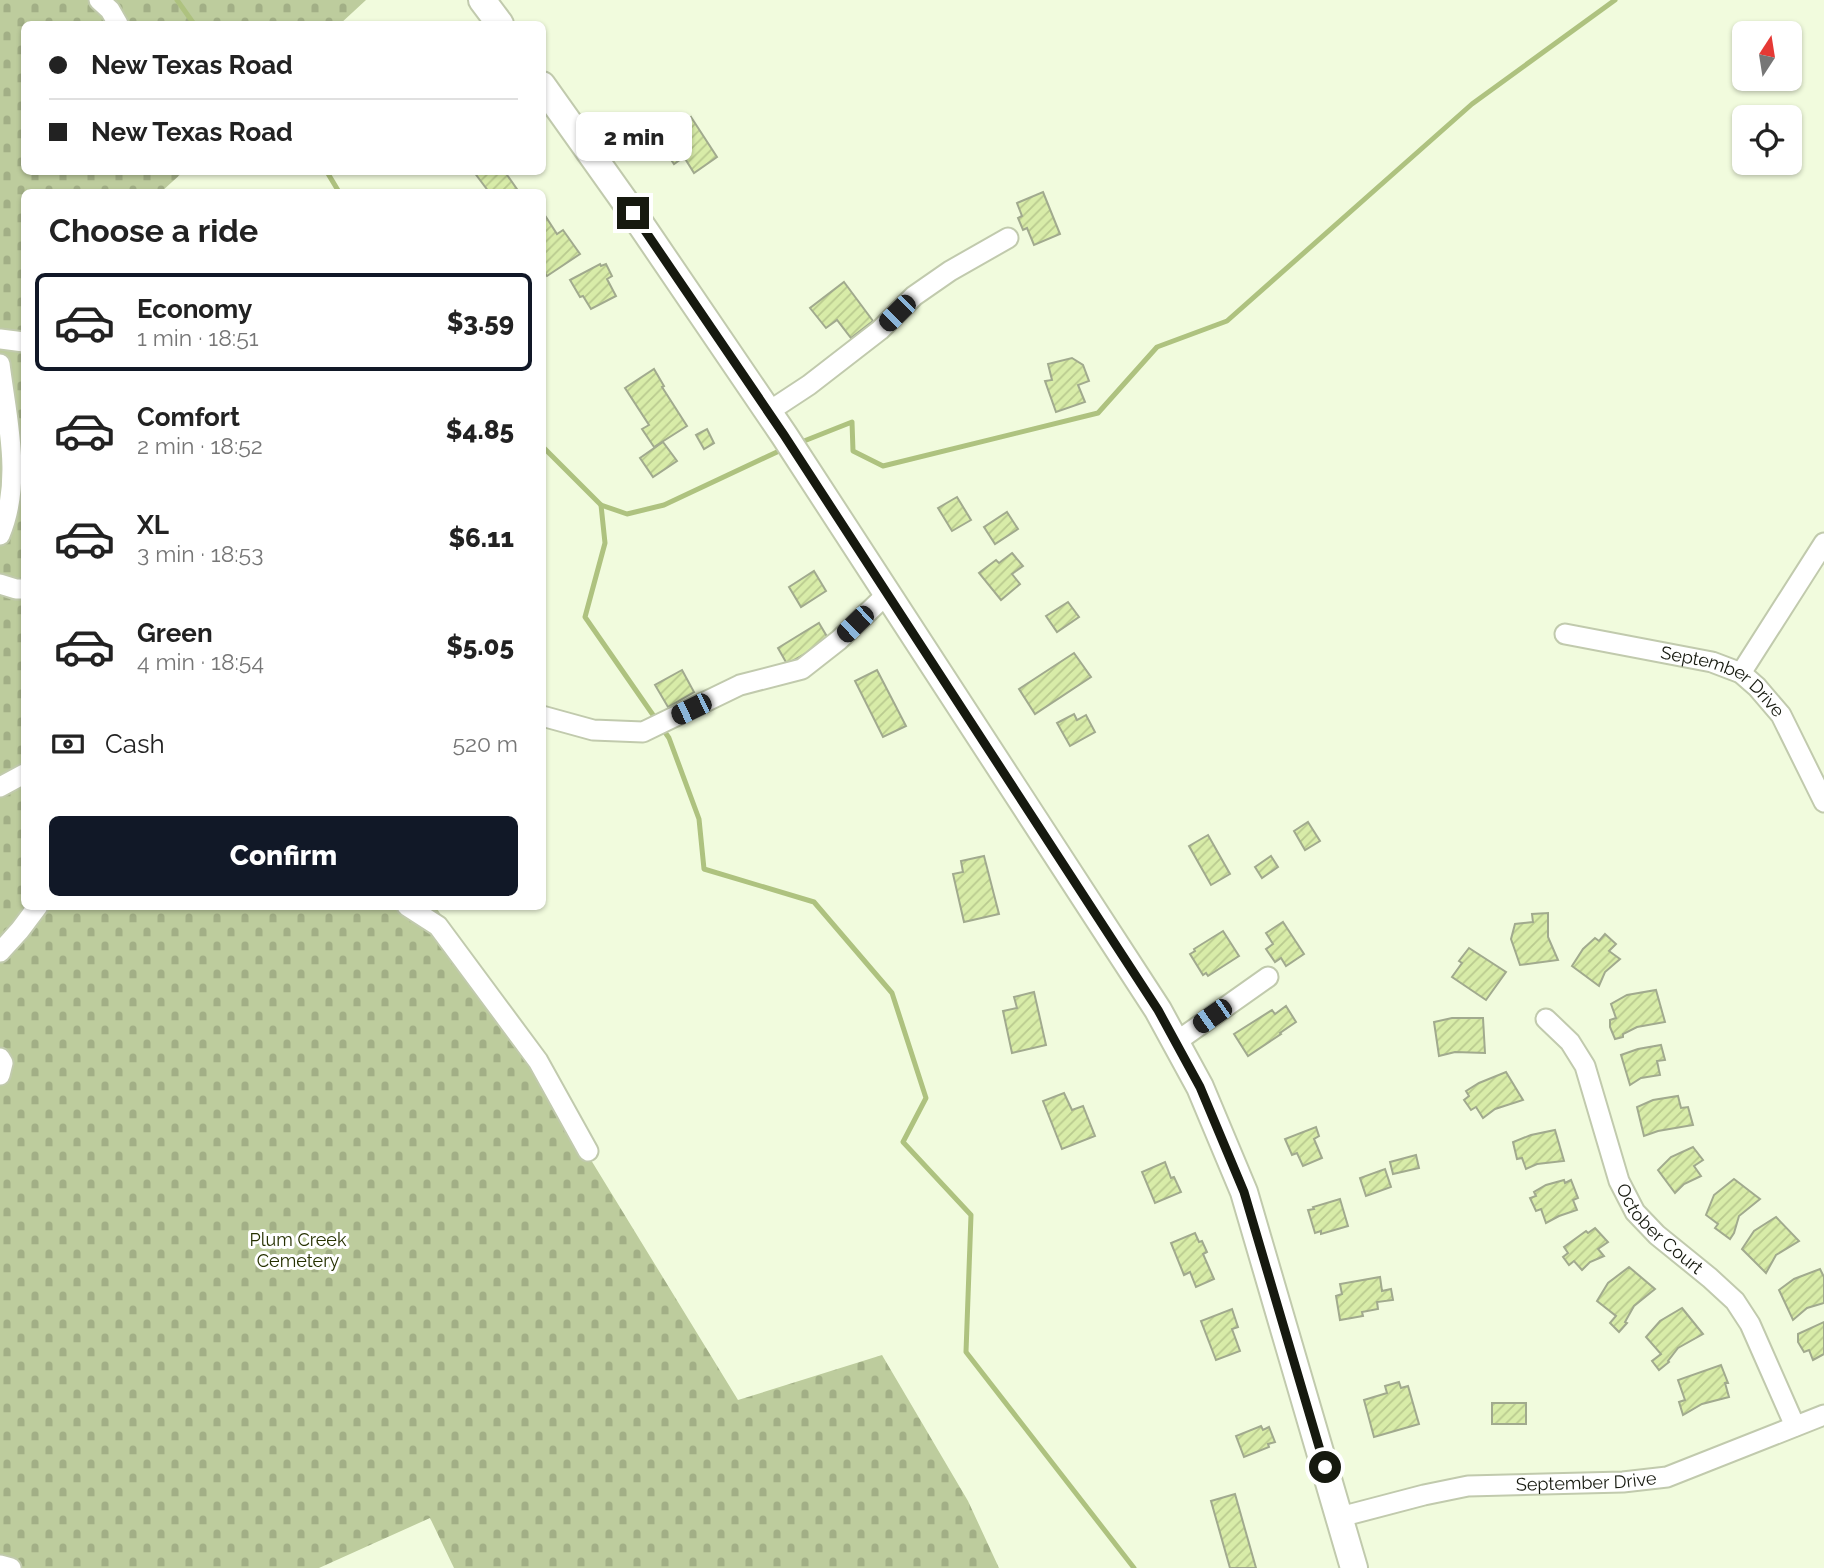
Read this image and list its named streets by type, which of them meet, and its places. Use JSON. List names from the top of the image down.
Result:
{
  "streets": {
    "street": ["September Drive", "October Court"]
  },
  "crossings": [
    ["September Drive", "October Court"]
  ],
  "parks": ["Plum Creek Cemetery"],
  "north": "top",
  "page": {
    "banner": ["New Texas Road", "New Texas Road"],
    "bubble": "2 min",
    "heading": "Choose a ride",
    "list": [
      {
        "name": "Economy",
        "note": "1 min · 18:51",
        "value": "$3.59"
      },
      {
        "name": "Comfort",
        "note": "2 min · 18:52",
        "value": "$4.85"
      },
      {
        "name": "XL",
        "note": "3 min · 18:53",
        "value": "$6.11"
      },
      {
        "name": "Green",
        "note": "4 min · 18:54",
        "value": "$5.05"
      }
    ],
    "pay": ["Cash", "520 m"],
    "buttons": "Confirm"
  }
}
